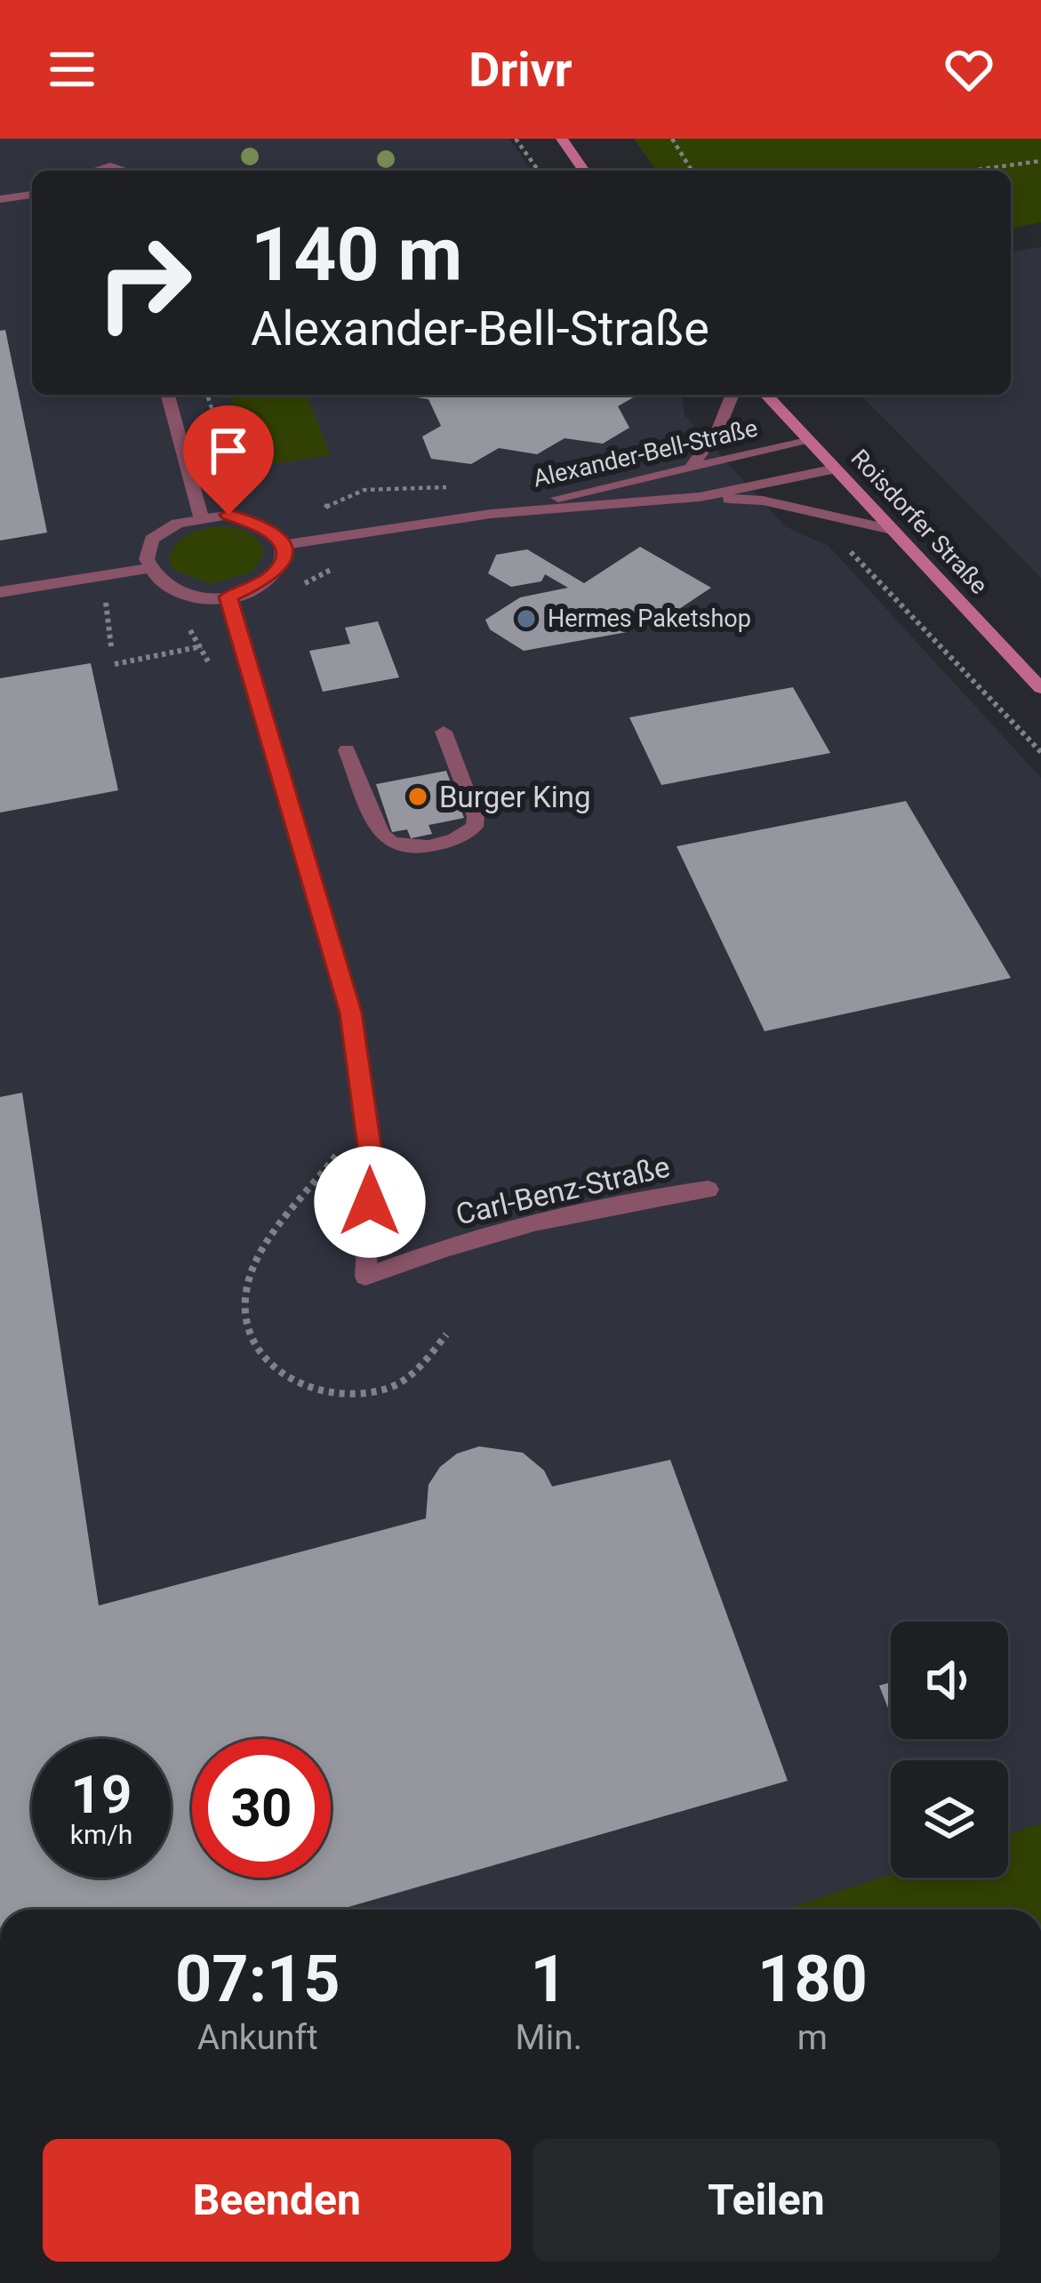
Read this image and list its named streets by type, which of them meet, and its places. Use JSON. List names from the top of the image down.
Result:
{
  "streets": {
    "main road": ["Roisdorfer Straße"],
    "street": ["Alexander-Bell-Straße", "Carl-Benz-Straße"]
  },
  "crossings": [
    ["Alexander-Bell-Straße", "Roisdorfer Straße"],
    ["Alexander-Bell-Straße", "Carl-Benz-Straße"]
  ],
  "places": ["Hermes Paketshop", "Burger King"],
  "page": {
    "header": "Drivr",
    "turn": ["140 m", "Alexander-Bell-Straße"],
    "speed": "19 km/h",
    "limit": "30",
    "eta": [
      "07:15",
      "Ankunft",
      "1",
      "Min.",
      "180",
      "m"
    ],
    "buttons": ["Beenden", "Teilen"]
  }
}
